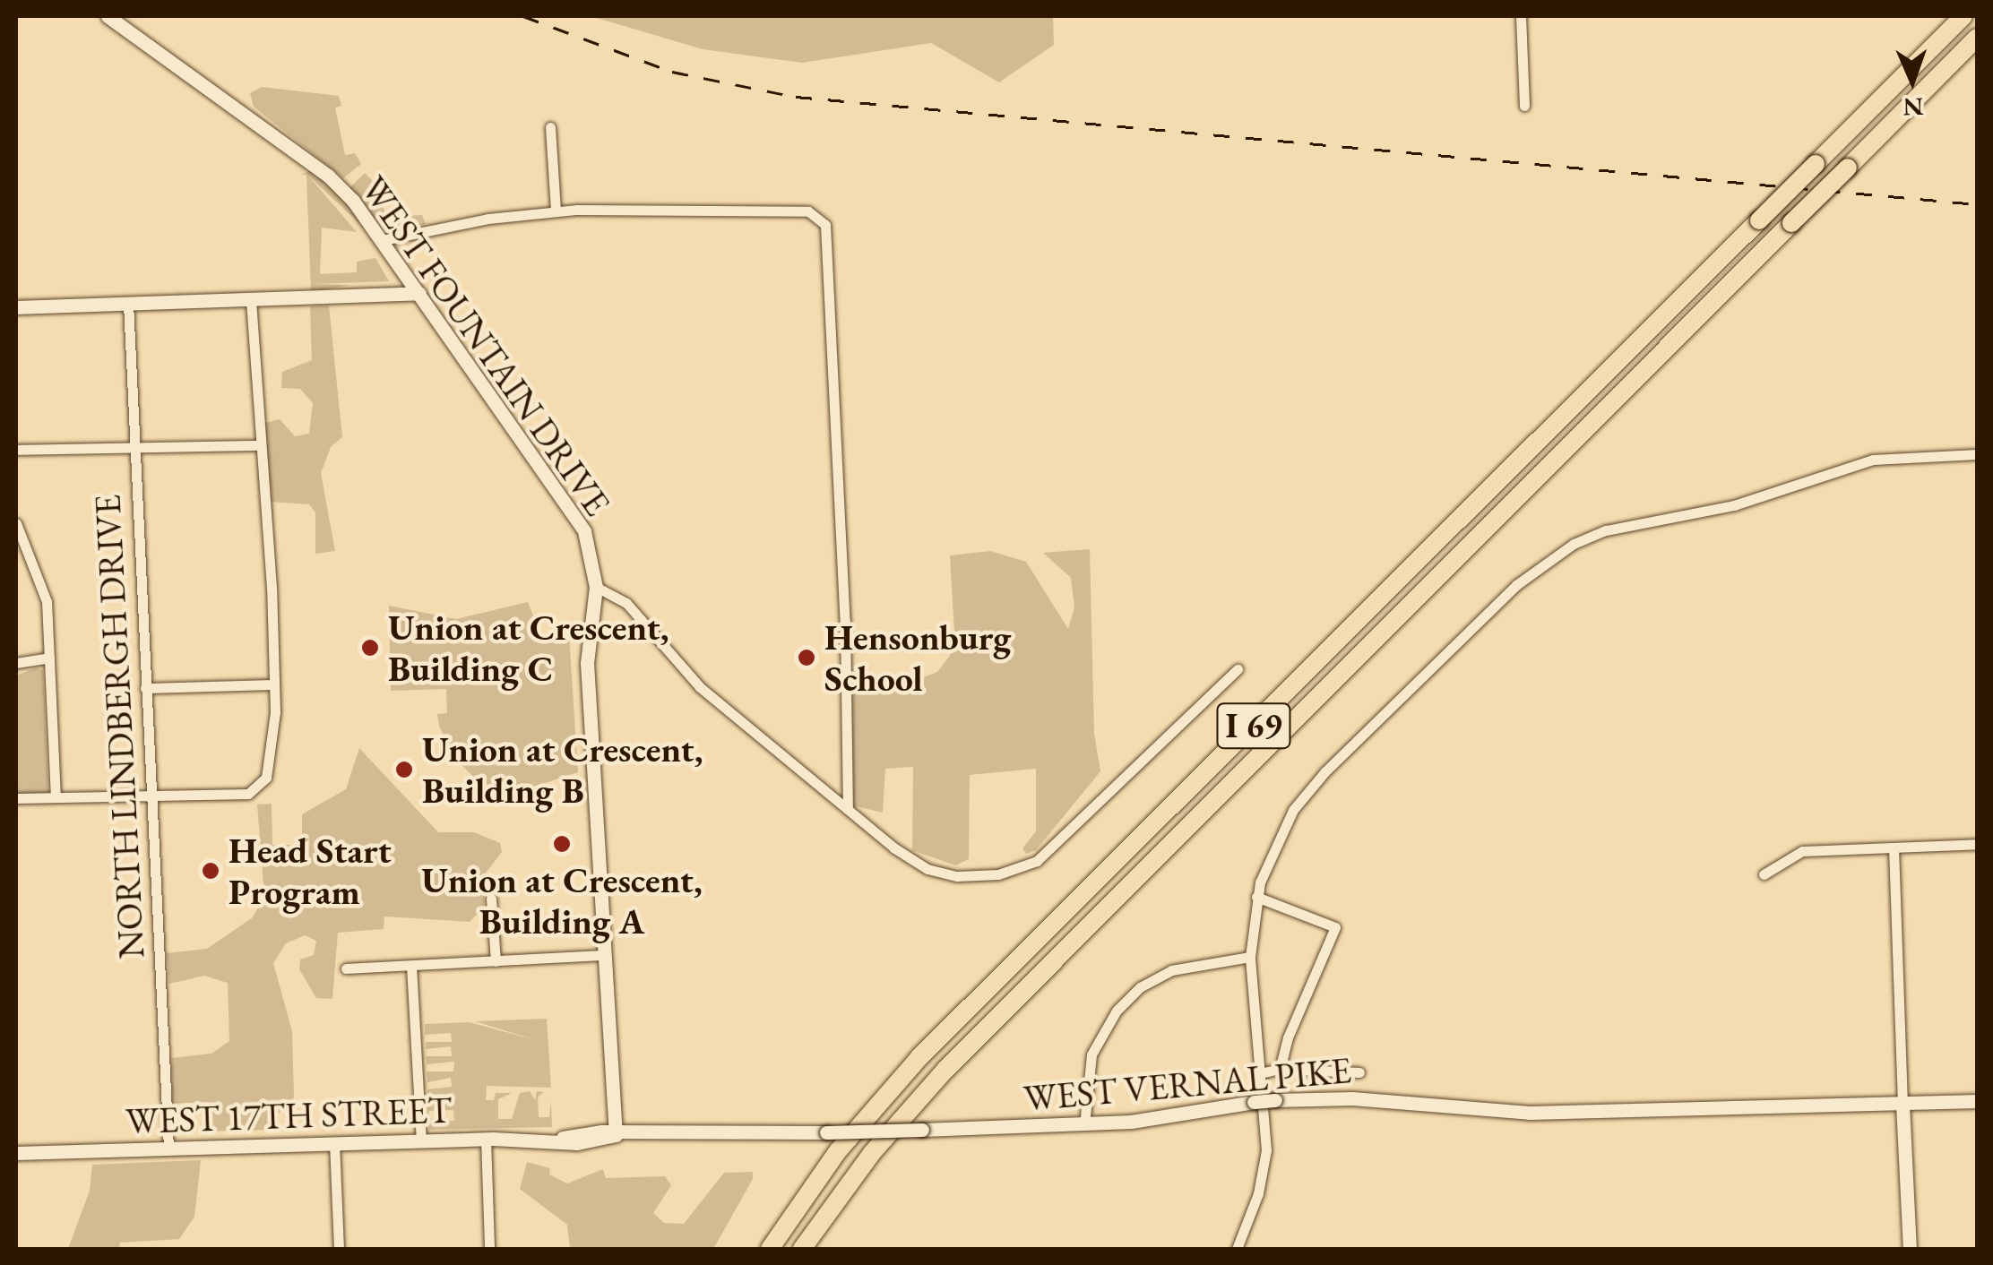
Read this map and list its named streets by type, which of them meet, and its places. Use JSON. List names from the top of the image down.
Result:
{
  "streets": {
    "highway": ["I 69"],
    "main road": ["WEST FOUNTAIN DRIVE", "WEST VERNAL PIKE", "WEST 17TH STREET"],
    "street": ["NORTH LINDBERGH DRIVE"]
  },
  "crossings": [
    ["WEST FOUNTAIN DRIVE", "WEST VERNAL PIKE"],
    ["WEST FOUNTAIN DRIVE", "WEST 17TH STREET"],
    ["NORTH LINDBERGH DRIVE", "WEST 17TH STREET"],
    ["WEST VERNAL PIKE", "WEST 17TH STREET"]
  ],
  "places": [
    "Union at Crescent, Building C",
    "Hensonburg School",
    "Union at Crescent, Building B",
    "Union at Crescent, Building A",
    "Head Start Program"
  ],
  "north": "bottom"
}
